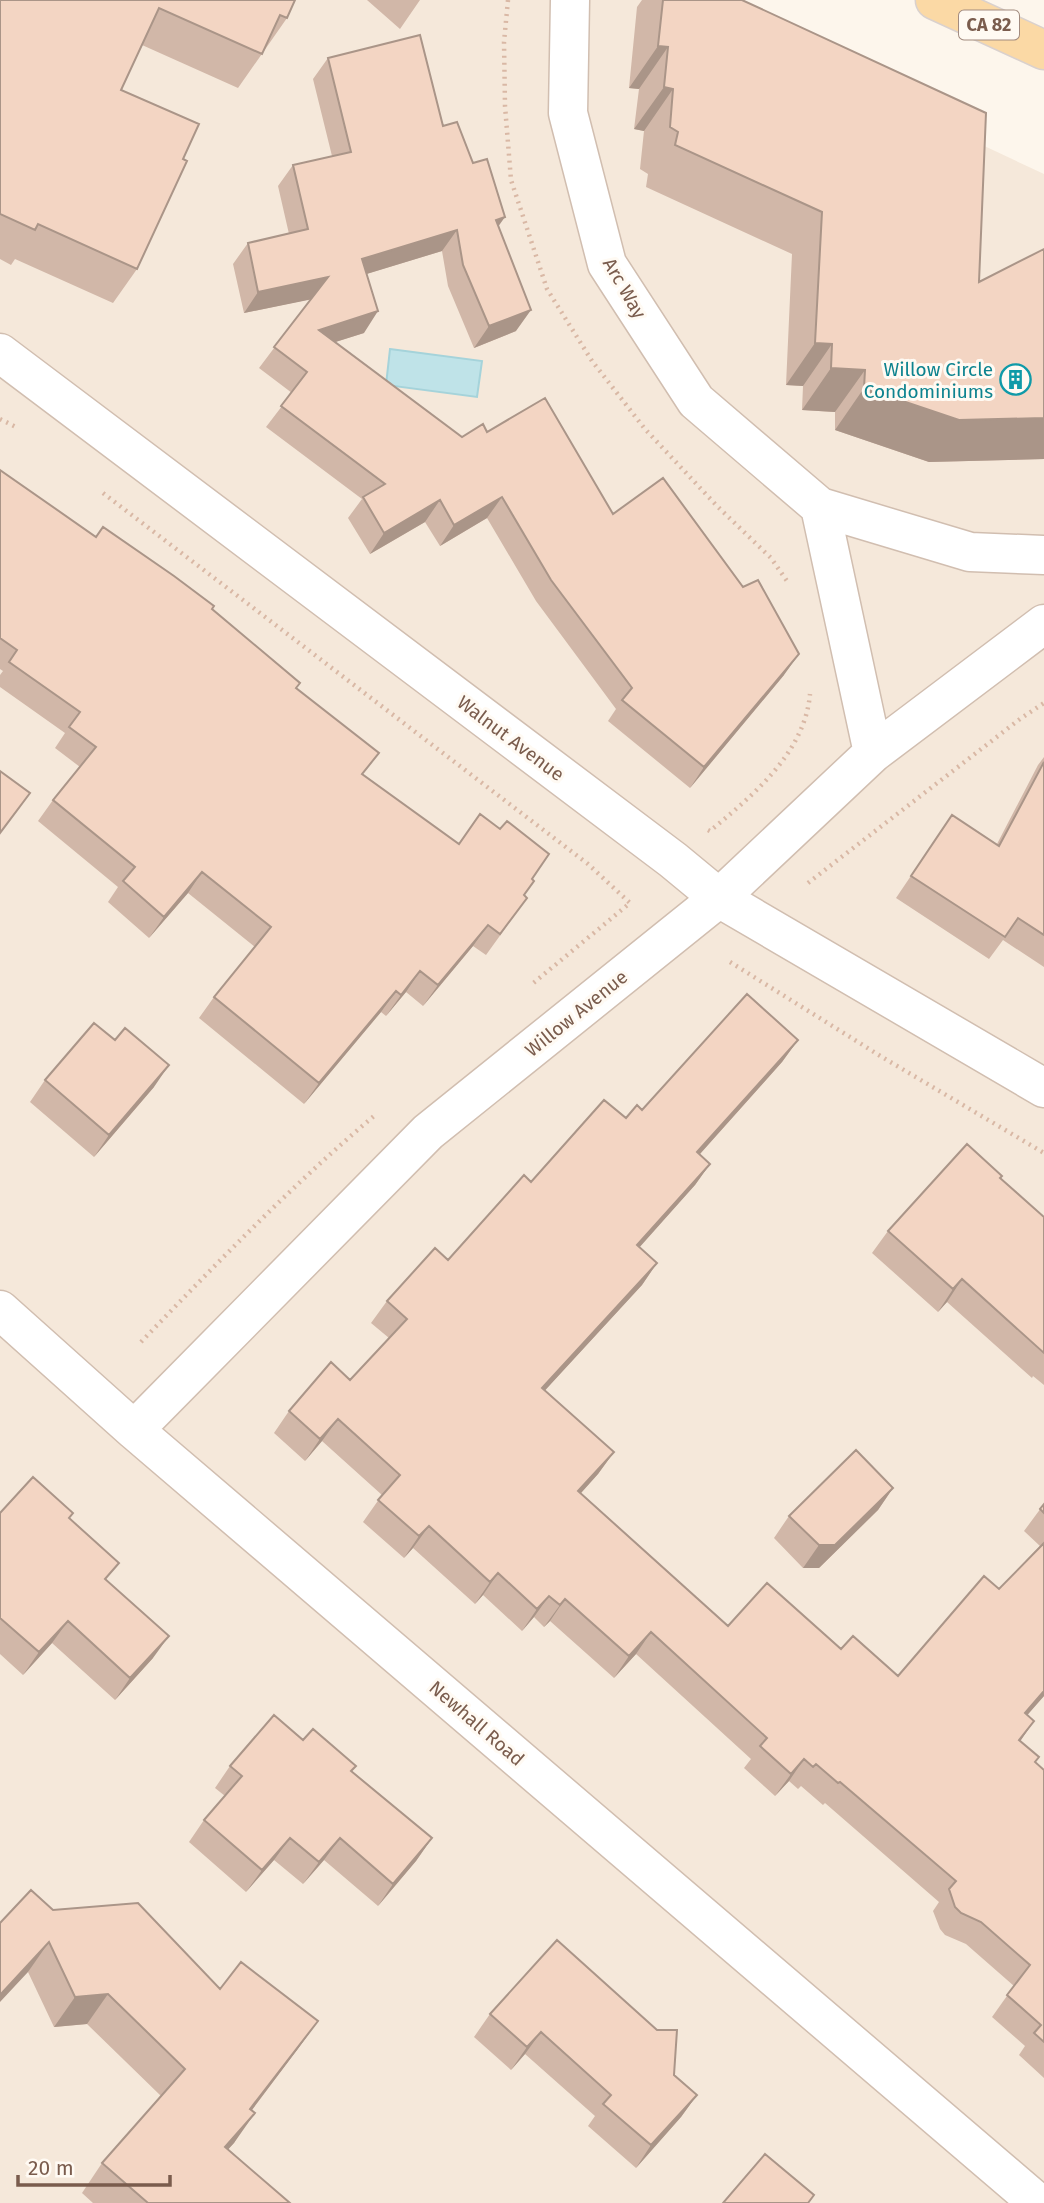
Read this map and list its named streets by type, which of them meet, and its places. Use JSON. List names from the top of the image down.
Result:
{
  "streets": {
    "main road": ["CA 82"],
    "street": [
      "Arc Way",
      "Walnut Avenue",
      "Willow Avenue",
      "Newhall Road"
    ]
  },
  "crossings": [
    ["Walnut Avenue", "Willow Avenue"],
    ["Willow Avenue", "Newhall Road"]
  ],
  "places": {
    "building": ["Willow Circle Condominiums"]
  },
  "scale_bar": "20 m"
}
